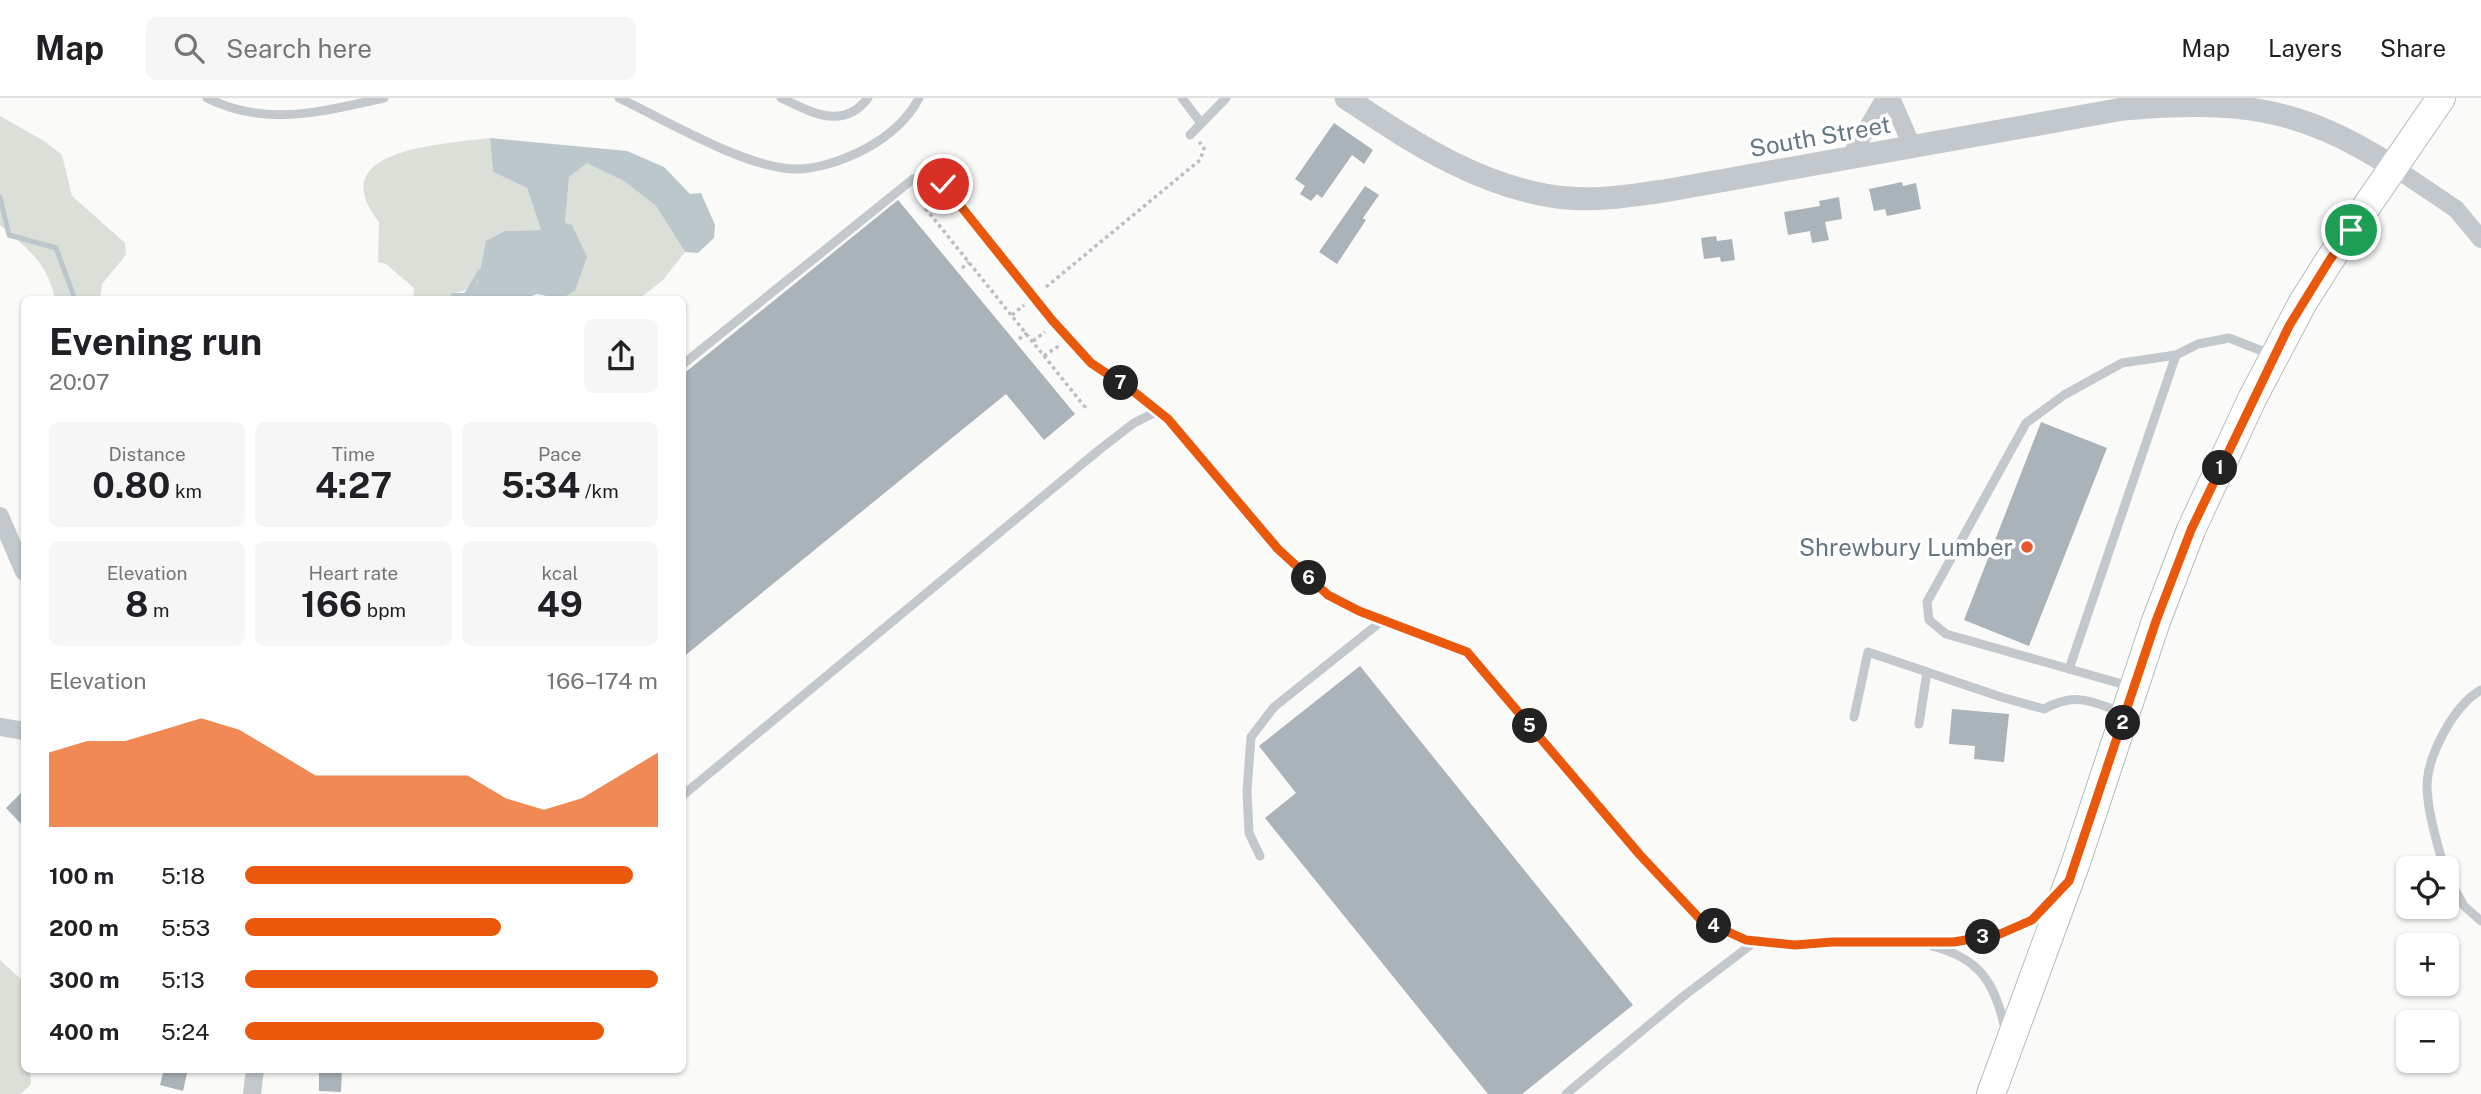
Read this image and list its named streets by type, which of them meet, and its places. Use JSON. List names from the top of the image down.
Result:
{
  "streets": {
    "street": ["South Street"]
  },
  "places": ["Shrewbury Lumber"],
  "page": {
    "header": "Map",
    "search": "Search here",
    "nav": ["Map", "Layers", "Share"],
    "heading": ["Evening run", "20:07"],
    "pins": [
      "7",
      "1",
      "6",
      "2",
      "5",
      "4",
      "3"
    ],
    "stats": [
      ["Distance", "0.80 km"],
      ["Time", "4:27"],
      ["Pace", "5:34 /km"],
      ["Elevation", "8 m"],
      ["Heart rate", "166 bpm"],
      ["kcal", "49"]
    ],
    "chart": ["Elevation", "166–174 m"],
    "list": [
      {
        "name": "100 m",
        "note": "5:18"
      },
      {
        "name": "200 m",
        "note": "5:53"
      },
      {
        "name": "300 m",
        "note": "5:13"
      },
      {
        "name": "400 m",
        "note": "5:24"
      }
    ],
    "map_buttons": ["+", "−"]
  }
}
